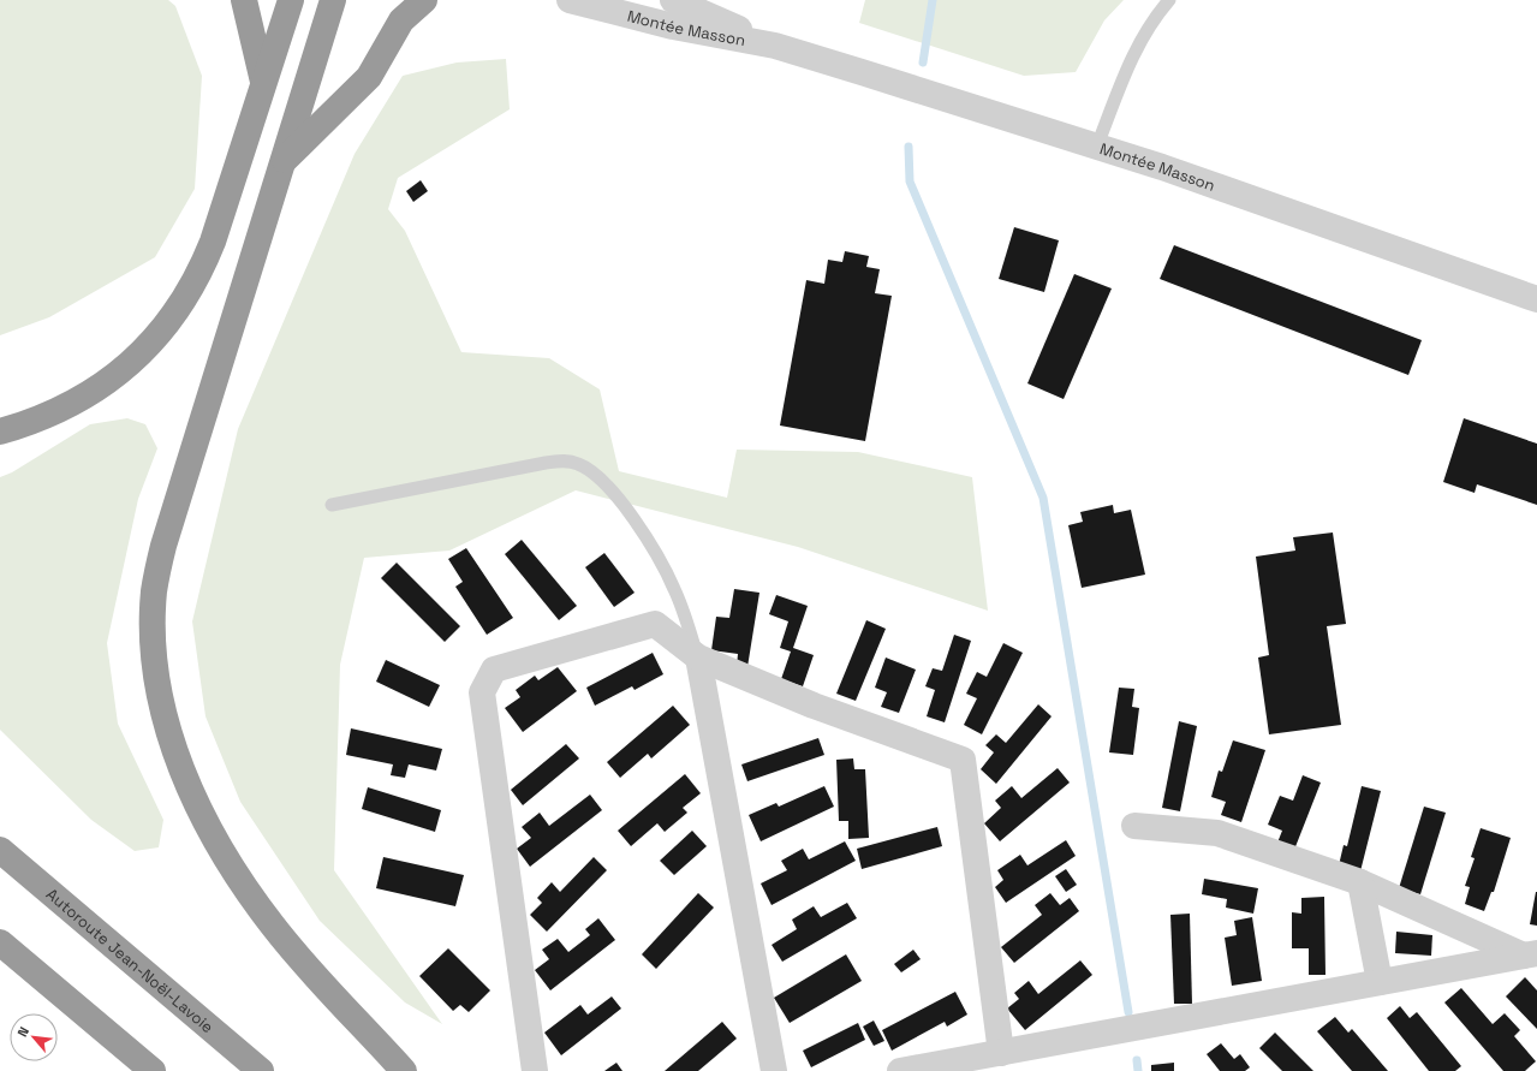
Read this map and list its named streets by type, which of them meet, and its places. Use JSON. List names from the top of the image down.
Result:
{
  "streets": {
    "highway": ["Autoroute Jean-Noël-Lavoie"],
    "street": ["Montée Masson"]
  },
  "north": "top left"
}
